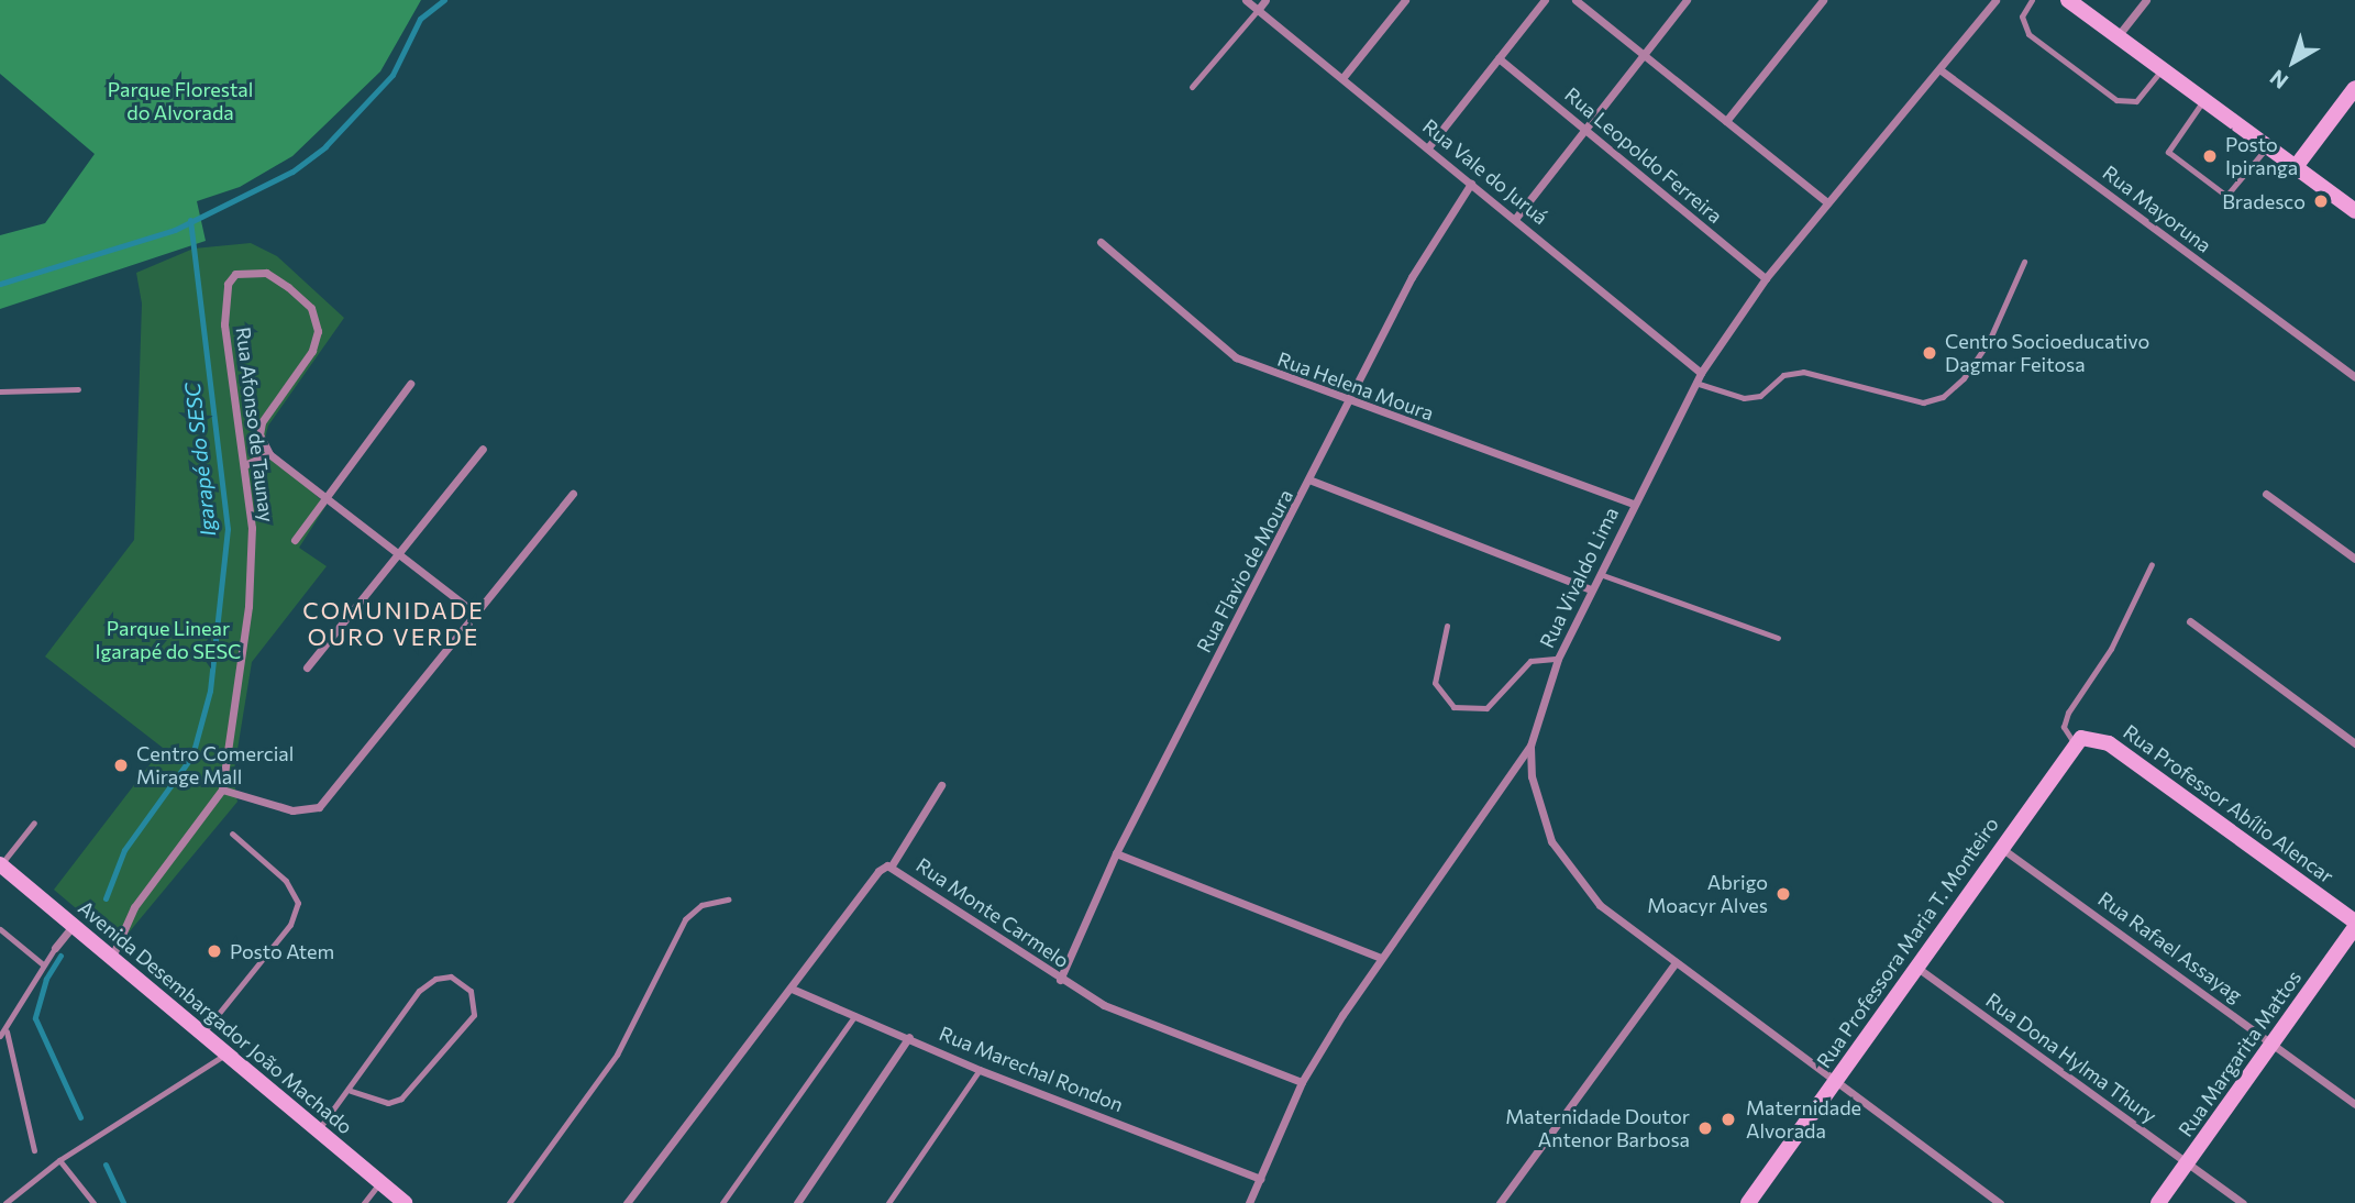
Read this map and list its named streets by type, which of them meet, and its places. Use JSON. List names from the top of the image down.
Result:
{
  "streets": {
    "street": [
      "Rua Leopoldo Ferreira",
      "Rua Vale do Juruá",
      "Rua Mayoruna",
      "Rua Helena Moura",
      "Rua Afonso de Taunay",
      "Rua Flavio de Moura",
      "Rua Vivaldo Lima",
      "Rua Professor Abílio Alencar",
      "Rua Monte Carmelo",
      "Rua Professora Maria T. Monteiro",
      "Rua Rafael Assayag",
      "Avenida Desembargador João Machado",
      "Rua Margarita Mattos",
      "Rua Dona Hylma Thury",
      "Rua Marechal Rondon"
    ]
  },
  "crossings": [
    ["Rua Leopoldo Ferreira", "Rua Vivaldo Lima"],
    ["Rua Vale do Juruá", "Rua Flavio de Moura"],
    ["Rua Vale do Juruá", "Rua Vivaldo Lima"],
    ["Rua Mayoruna", "Rua Vivaldo Lima"],
    ["Rua Helena Moura", "Rua Flavio de Moura"],
    ["Rua Helena Moura", "Rua Vivaldo Lima"],
    ["Rua Flavio de Moura", "Rua Monte Carmelo"],
    ["Rua Vivaldo Lima", "Rua Monte Carmelo"],
    ["Rua Vivaldo Lima", "Rua Marechal Rondon"],
    ["Rua Professor Abílio Alencar", "Rua Professora Maria T. Monteiro"],
    ["Rua Monte Carmelo", "Rua Marechal Rondon"],
    ["Rua Professora Maria T. Monteiro", "Rua Rafael Assayag"],
    ["Rua Professora Maria T. Monteiro", "Rua Dona Hylma Thury"],
    ["Rua Rafael Assayag", "Rua Margarita Mattos"],
    ["Rua Margarita Mattos", "Rua Dona Hylma Thury"]
  ],
  "districts": ["COMUNIDADE OURO VERDE"],
  "water": ["Igarapé do SESC"],
  "parks": ["Parque Florestal do Alvorada", "Parque Linear Igarapé do SESC"],
  "places": [
    "Posto Ipiranga",
    "Bradesco",
    "Centro Socioeducativo Dagmar Feitosa",
    "Centro Comercial Mirage Mall",
    "Abrigo Moacyr Alves",
    "Posto Atem",
    "Maternidade Alvorada",
    "Maternidade Doutor Antenor Barbosa"
  ],
  "north": "bottom left"
}
